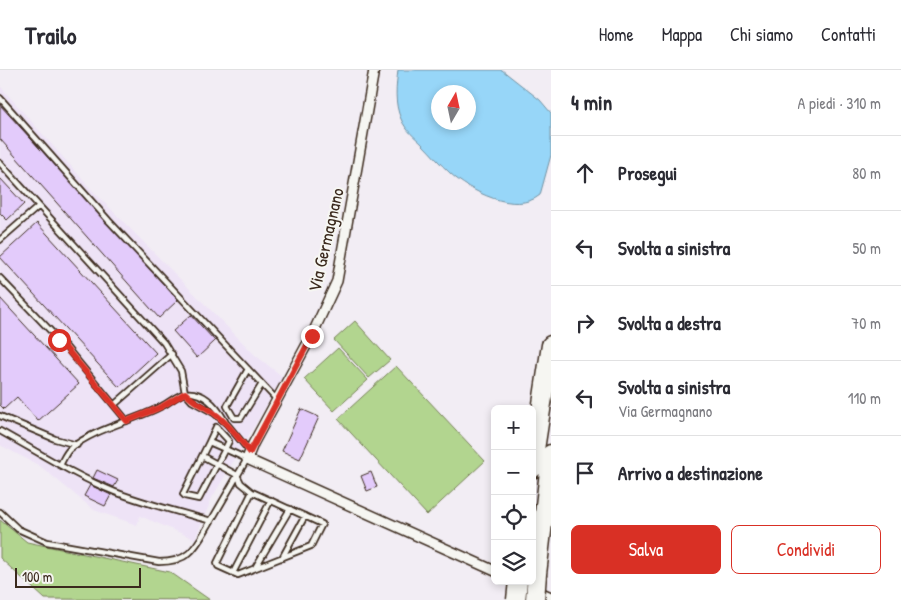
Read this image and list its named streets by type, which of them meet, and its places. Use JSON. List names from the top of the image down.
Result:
{
  "streets": {
    "street": ["Via Germagnano"]
  },
  "scale_bar": "100 m",
  "north": "top",
  "page": {
    "header": "Trailo",
    "nav": [
      "Home",
      "Mappa",
      "Chi siamo",
      "Contatti"
    ],
    "heading": ["4 min", "A piedi · 310 m"],
    "list": [
      ["Prosegui", "80 m"],
      ["Svolta a sinistra", "50 m"],
      ["Svolta a destra", "70 m"],
      ["Svolta a sinistra", "Via Germagnano", "110 m"],
      "Arrivo a destinazione"
    ],
    "map_buttons": ["+", "−"],
    "buttons": ["Salva", "Condividi"],
    "scale": "100 m"
  }
}
